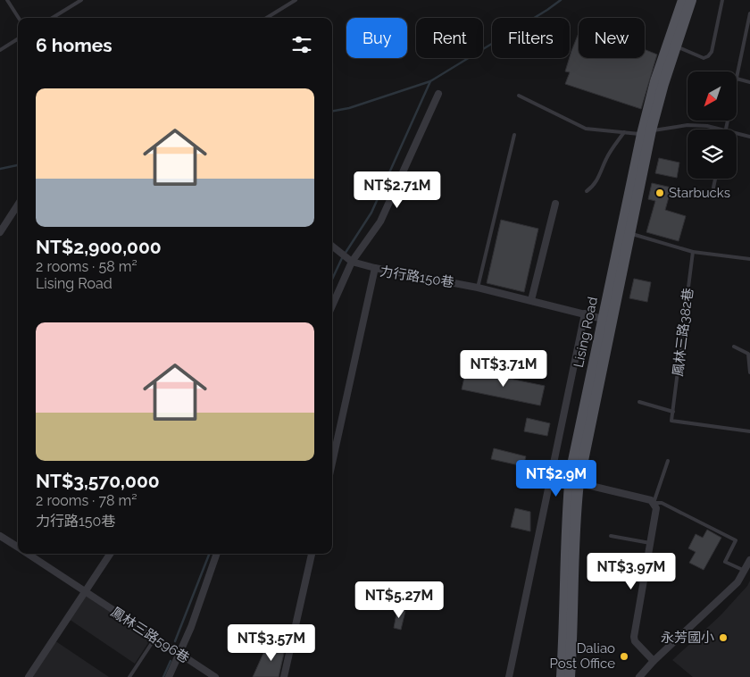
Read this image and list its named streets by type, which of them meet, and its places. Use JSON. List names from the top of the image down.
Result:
{
  "streets": {
    "main road": ["Lising Road"],
    "street": ["力行路150巷", "鳳林三路596巷"],
    "lane": ["鳳林三路382巷"]
  },
  "crossings": [
    ["力行路150巷", "Lising Road"]
  ],
  "places": ["Starbucks", "永芳國小", "Daliao Post Office"],
  "north": "bottom left",
  "page": {
    "chip": [
      "Buy",
      "Rent",
      "Filters",
      "New"
    ],
    "heading": "6 homes",
    "list": [
      {
        "name": "NT$2,900,000",
        "note": "2 rooms · 58 m² · Lising Road"
      },
      {
        "name": "NT$3,570,000",
        "note": "2 rooms · 78 m² · 力行路150巷"
      }
    ],
    "price": [
      "NT$2.71M",
      "NT$3.71M",
      "NT$2.9M",
      "NT$3.97M",
      "NT$5.27M",
      "NT$3.57M"
    ]
  }
}
